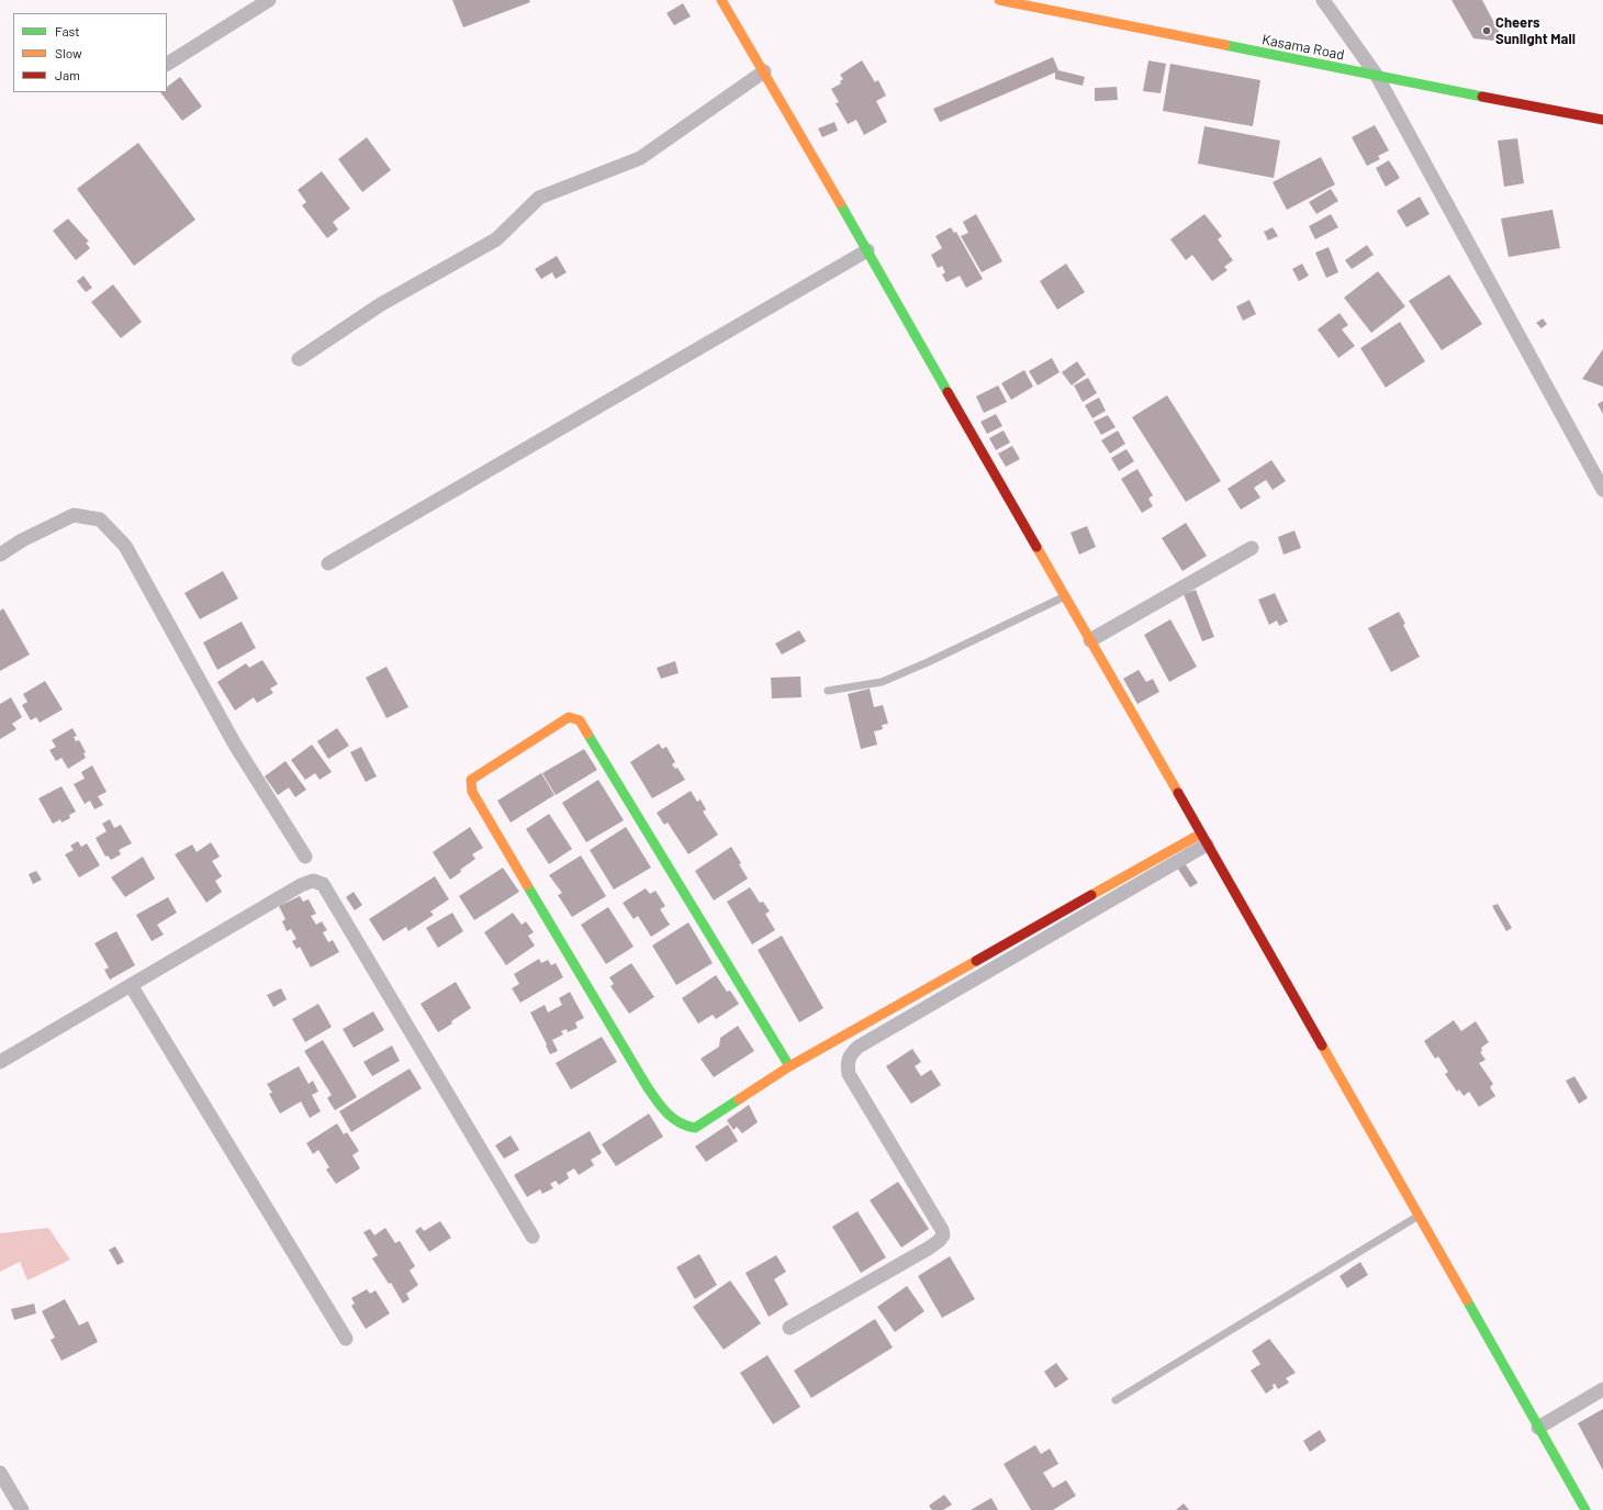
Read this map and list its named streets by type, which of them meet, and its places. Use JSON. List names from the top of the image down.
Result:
{
  "streets": {
    "street": ["Kasama Road"]
  },
  "places": ["Cheers Sunlight Mall"],
  "legend": ["Fast", "Slow", "Jam"]
}
